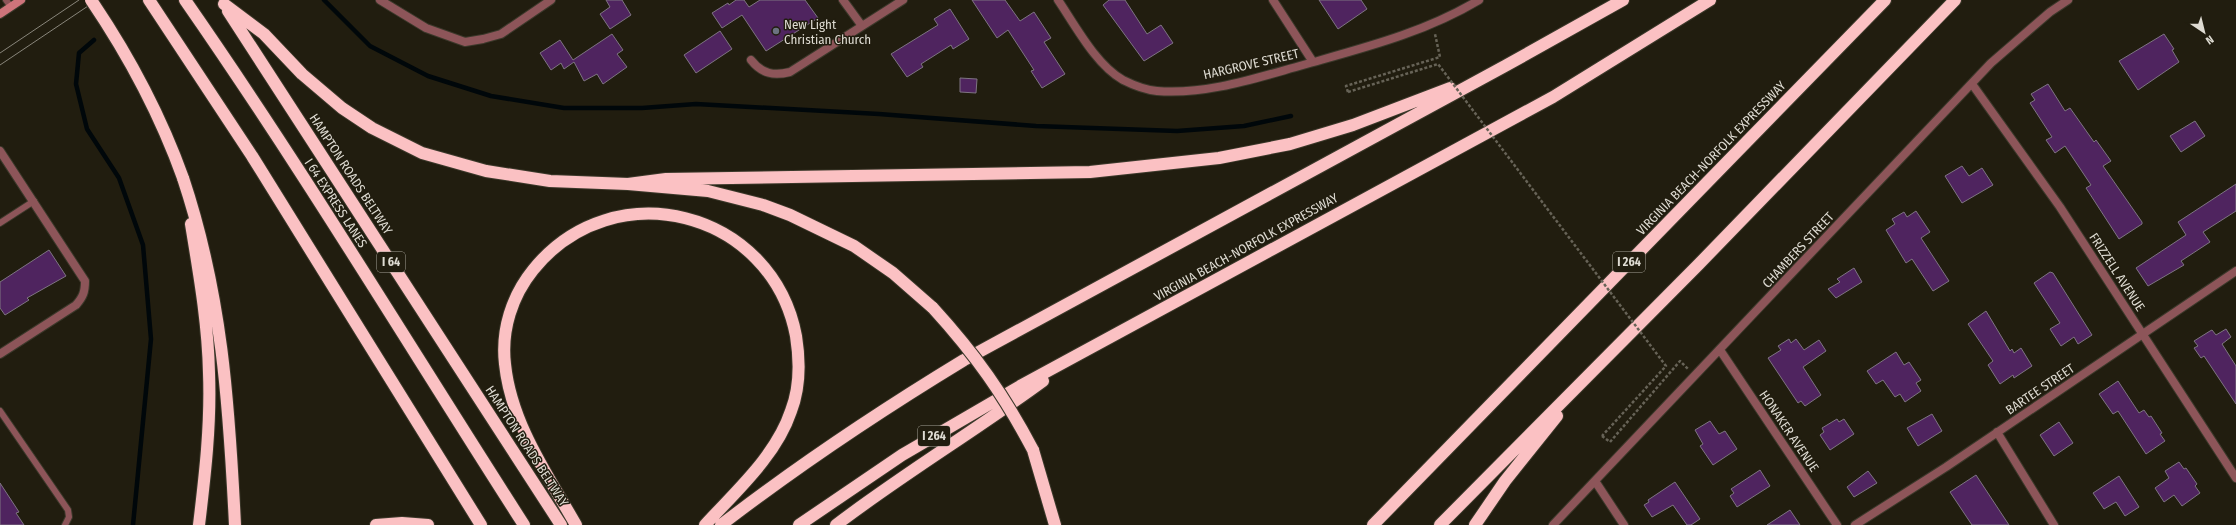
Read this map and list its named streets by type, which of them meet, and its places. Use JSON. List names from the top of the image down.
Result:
{
  "streets": {
    "highway": [
      "VIRGINIA BEACH-NORFOLK EXPRESSWAY",
      "HAMPTON ROADS BELTWAY",
      "I 64 EXPRESS LANES",
      "I 64",
      "I 264"
    ],
    "street": [
      "HARGROVE STREET",
      "CHAMBERS STREET",
      "FRIZZELL AVENUE",
      "BARTEE STREET",
      "HONAKER AVENUE"
    ]
  },
  "crossings": [
    ["CHAMBERS STREET", "FRIZZELL AVENUE"],
    ["CHAMBERS STREET", "HONAKER AVENUE"],
    ["FRIZZELL AVENUE", "BARTEE STREET"]
  ],
  "places": ["New Light Christian Church"],
  "north": "bottom right"
}
